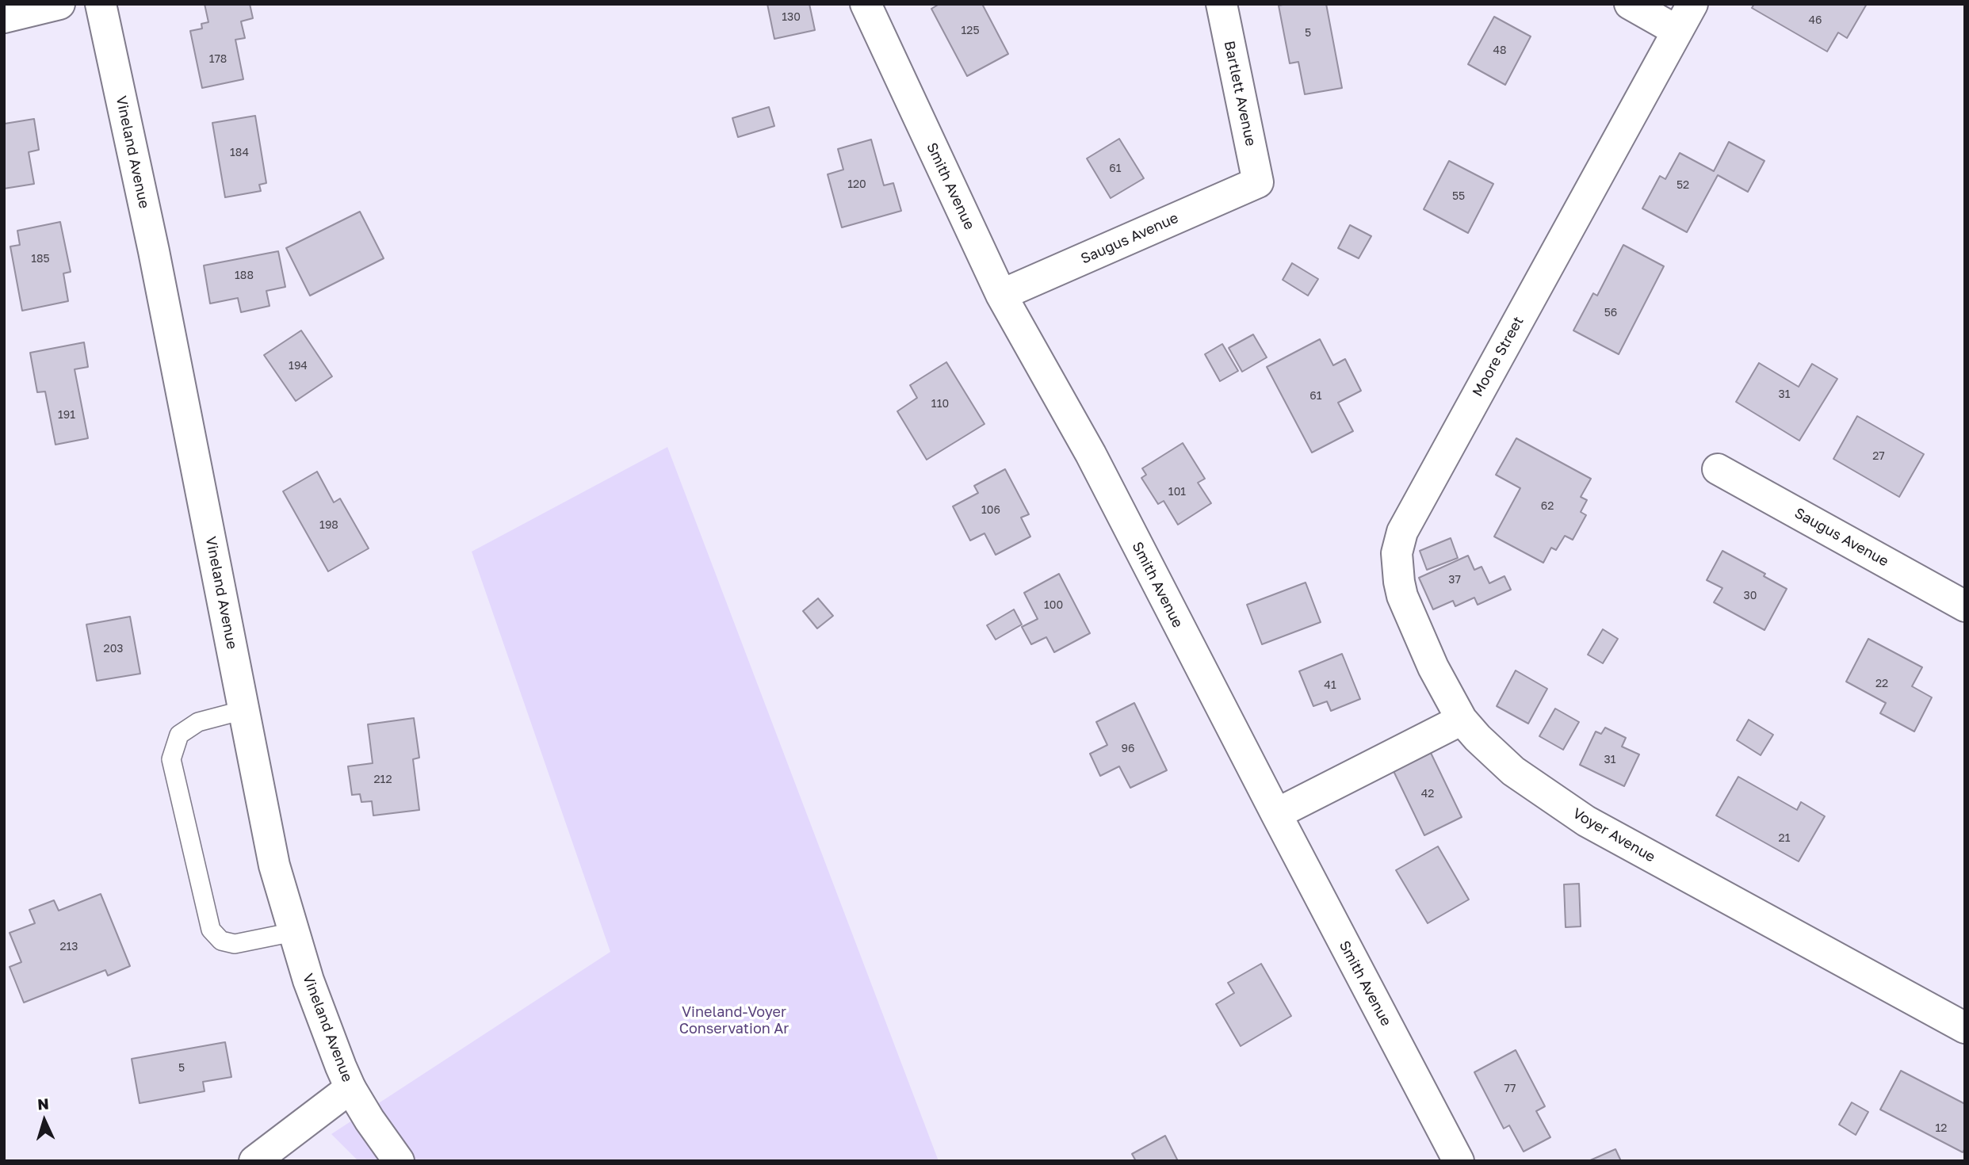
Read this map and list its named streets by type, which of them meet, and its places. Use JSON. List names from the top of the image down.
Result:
{
  "streets": {
    "street": [
      "Bartlett Avenue",
      "Vineland Avenue",
      "Smith Avenue",
      "Saugus Avenue",
      "Moore Street",
      "Voyer Avenue"
    ]
  },
  "crossings": [
    ["Bartlett Avenue", "Saugus Avenue"],
    ["Smith Avenue", "Saugus Avenue"],
    ["Moore Street", "Voyer Avenue"]
  ],
  "parks": ["Vineland-Voyer Conservation Ar"],
  "house_numbers": [
    "130",
    "46",
    "125",
    "5",
    "48",
    "178",
    "184",
    "61",
    "120",
    "52",
    "55",
    "185",
    "188",
    "56",
    "194",
    "31",
    "61",
    "110",
    "191",
    "27",
    "101",
    "62",
    "106",
    "198",
    "37",
    "30",
    "100",
    "203",
    "22",
    "41",
    "96",
    "31",
    "212",
    "42",
    "21",
    "213",
    "5",
    "77",
    "12"
  ],
  "north": "top"
}
